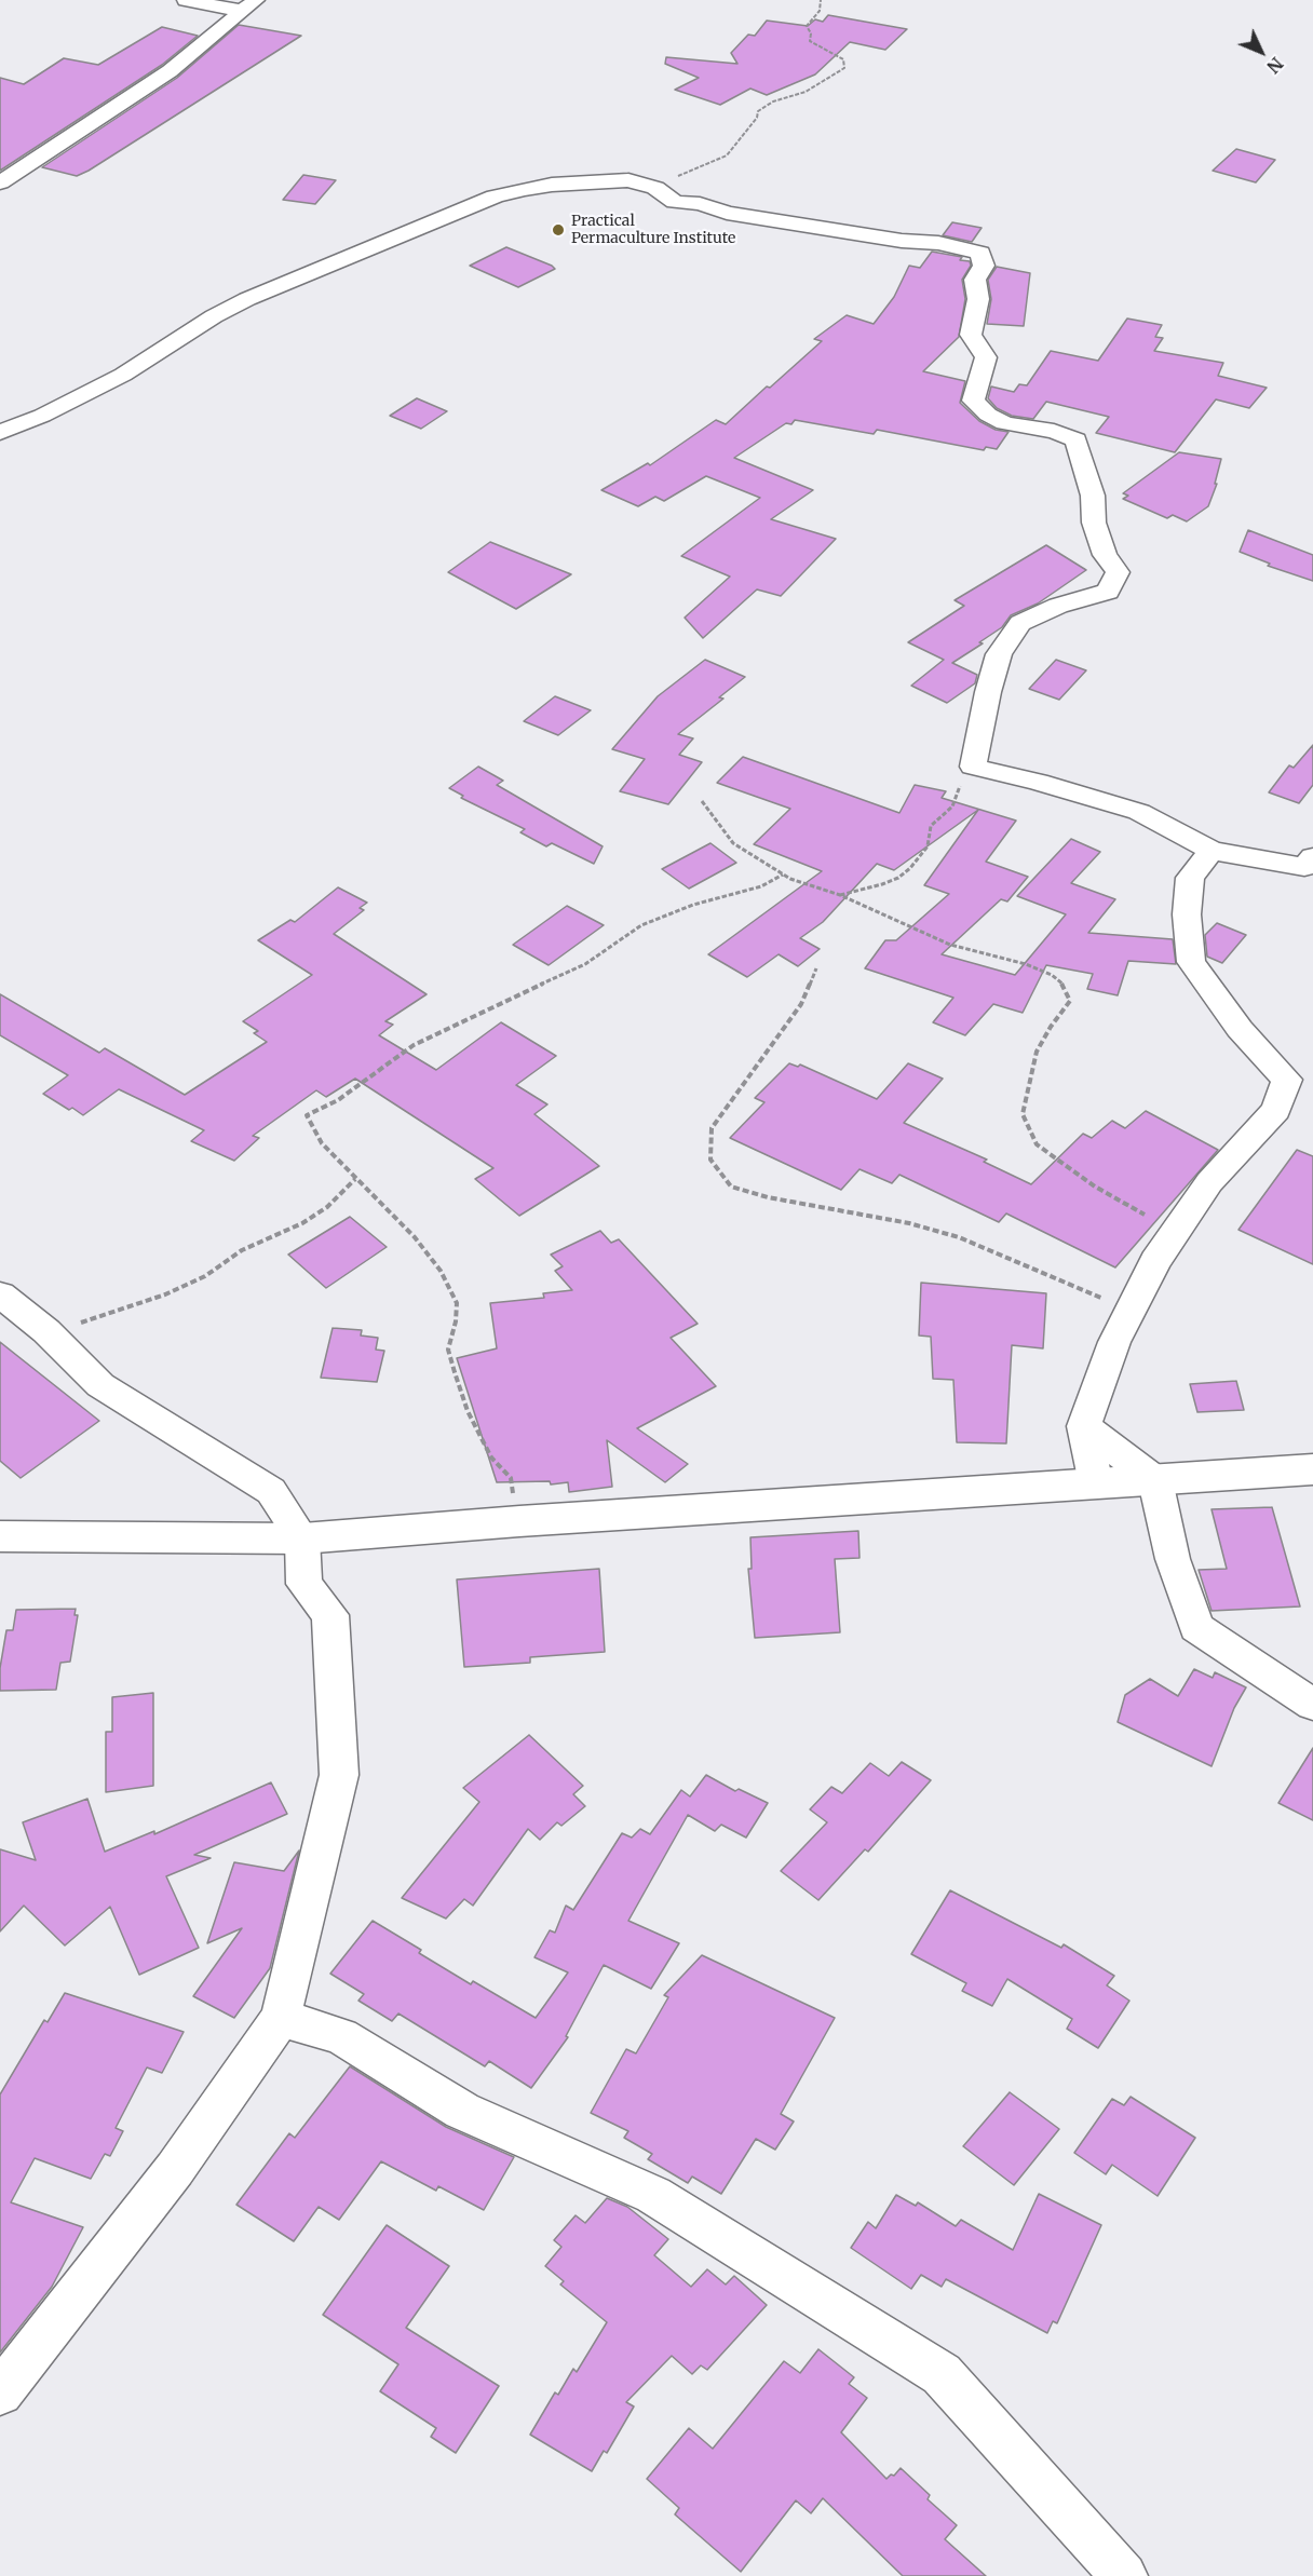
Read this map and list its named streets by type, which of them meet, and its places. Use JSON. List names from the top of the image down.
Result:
{
  "places": ["Practical Permaculture Institute"],
  "north": "bottom right"
}
